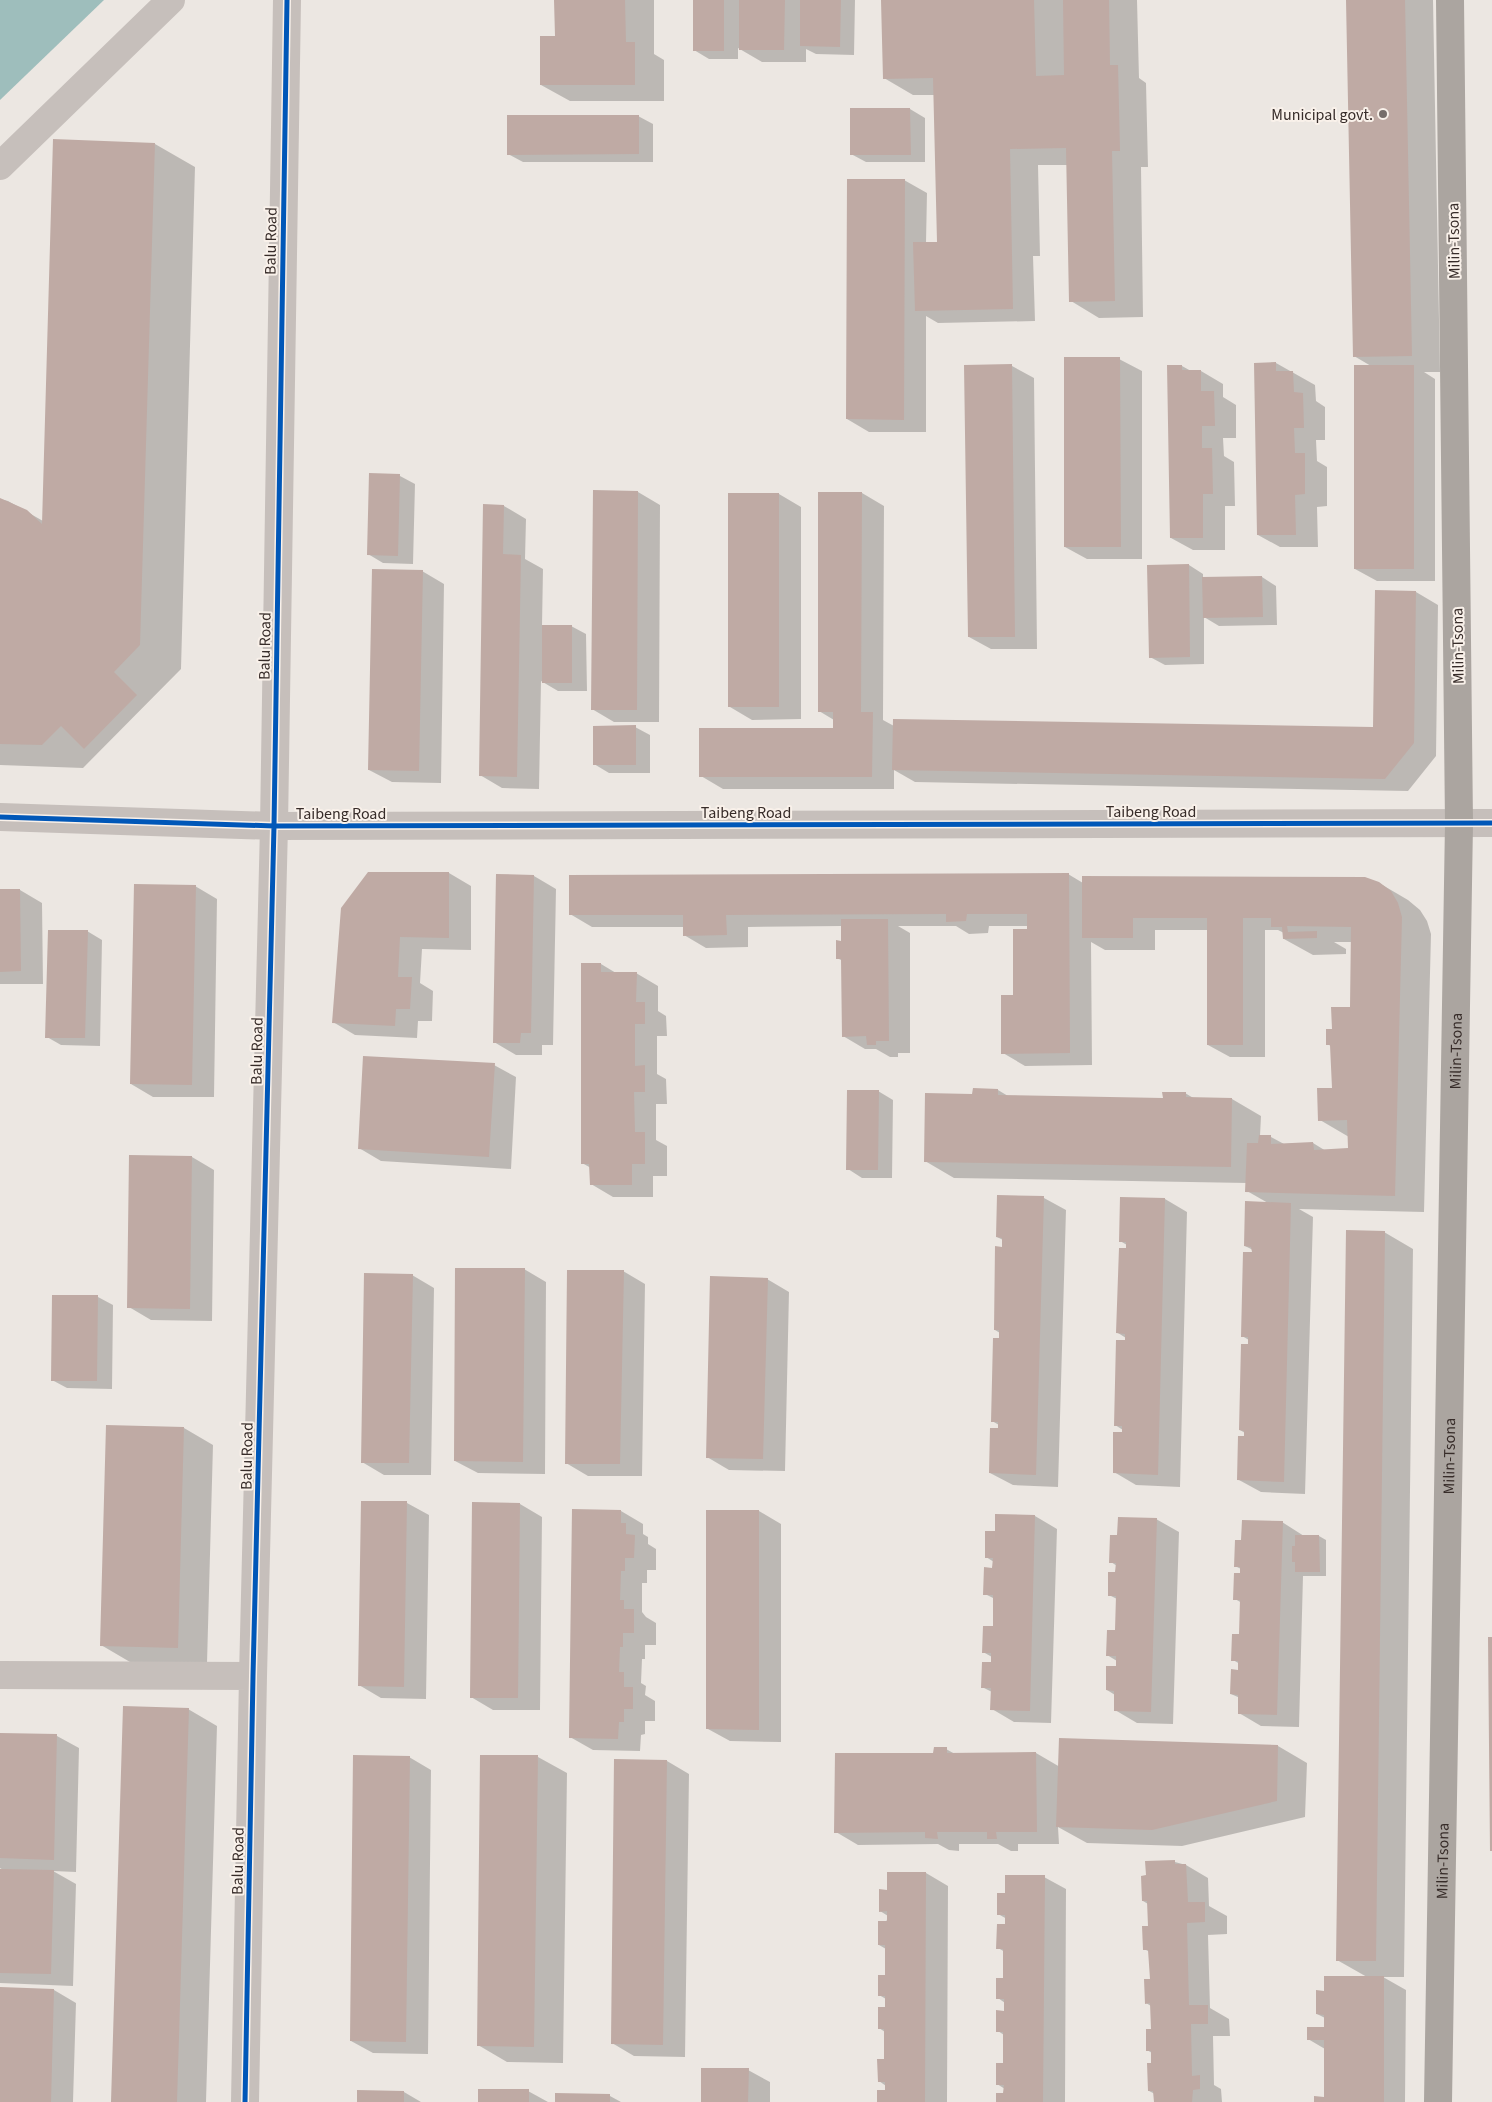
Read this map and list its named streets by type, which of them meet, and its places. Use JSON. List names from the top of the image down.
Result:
{
  "streets": {
    "highway": ["Milin-Tsona"],
    "street": ["Balu Road", "Taibeng Road"]
  },
  "crossings": [
    ["Balu Road", "Taibeng Road"],
    ["Milin-Tsona", "Taibeng Road"]
  ],
  "places": ["Municipal govt."]
}
